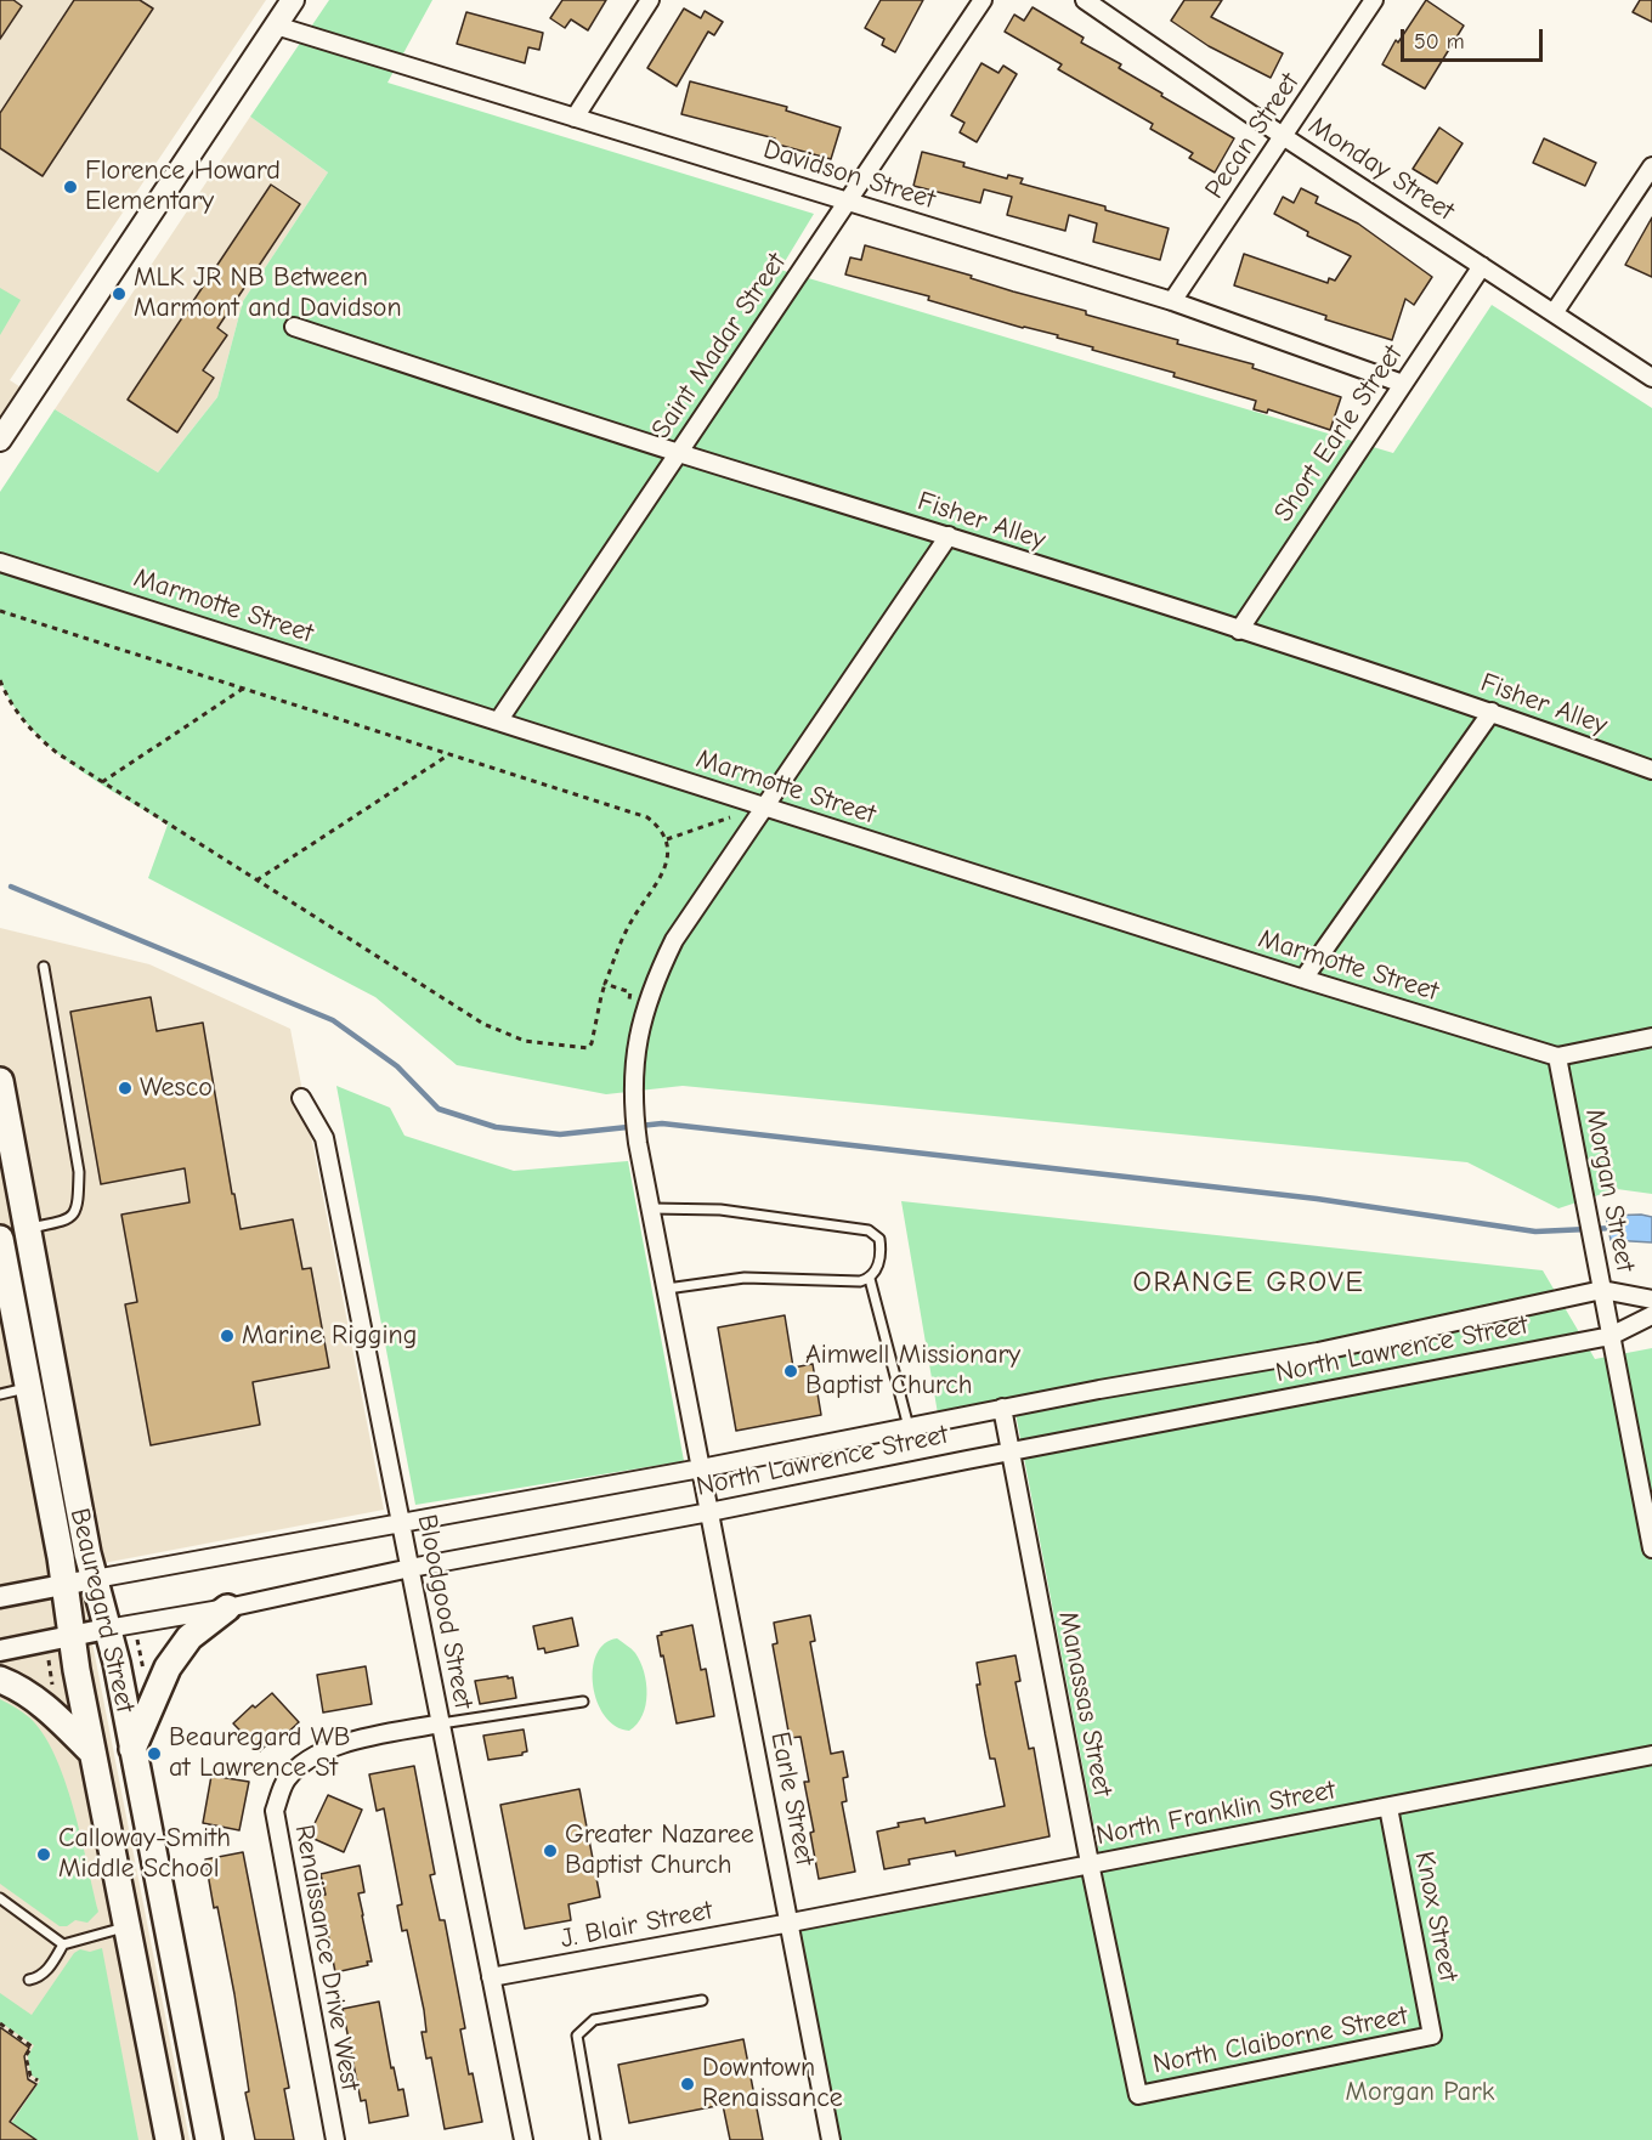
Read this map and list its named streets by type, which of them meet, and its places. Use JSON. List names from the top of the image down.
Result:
{
  "streets": {
    "main road": ["Beauregard Street"],
    "street": [
      "Pecan Street",
      "Monday Street",
      "Davidson Street",
      "Saint Madar Street",
      "Short Earle Street",
      "Fisher Alley",
      "Marmotte Street",
      "Morgan Street",
      "North Lawrence Street",
      "Bloodgood Street",
      "Manassas Street",
      "Earle Street",
      "North Franklin Street",
      "Knox Street",
      "J. Blair Street",
      "Renaissance Drive West",
      "North Claiborne Street"
    ]
  },
  "crossings": [
    ["Pecan Street", "Monday Street"],
    ["Pecan Street", "Davidson Street"],
    ["Monday Street", "Short Earle Street"],
    ["Davidson Street", "Saint Madar Street"],
    ["Davidson Street", "Short Earle Street"],
    ["Saint Madar Street", "Fisher Alley"],
    ["Saint Madar Street", "Marmotte Street"],
    ["Short Earle Street", "Fisher Alley"],
    ["Fisher Alley", "Earle Street"],
    ["Marmotte Street", "Morgan Street"],
    ["Marmotte Street", "Earle Street"],
    ["Morgan Street", "North Lawrence Street"],
    ["North Lawrence Street", "Beauregard Street"],
    ["North Lawrence Street", "Bloodgood Street"],
    ["North Lawrence Street", "Manassas Street"],
    ["North Lawrence Street", "Earle Street"],
    ["Bloodgood Street", "J. Blair Street"],
    ["Bloodgood Street", "Renaissance Drive West"],
    ["Manassas Street", "North Franklin Street"],
    ["Manassas Street", "North Claiborne Street"],
    ["Earle Street", "North Franklin Street"],
    ["Earle Street", "J. Blair Street"],
    ["North Franklin Street", "Knox Street"],
    ["North Franklin Street", "J. Blair Street"],
    ["Knox Street", "North Claiborne Street"]
  ],
  "districts": ["ORANGE GROVE"],
  "parks": ["Morgan Park"],
  "places": [
    "Florence Howard Elementary",
    "MLK JR NB Between Marmont and Davidson",
    "Wesco",
    "Marine Rigging",
    "Aimwell Missionary Baptist Church",
    "Beauregard WB at Lawrence St",
    "Greater Nazaree Baptist Church",
    "Calloway-Smith Middle School",
    "Downtown Renaissance"
  ],
  "scale_bar": "50 m"
}
